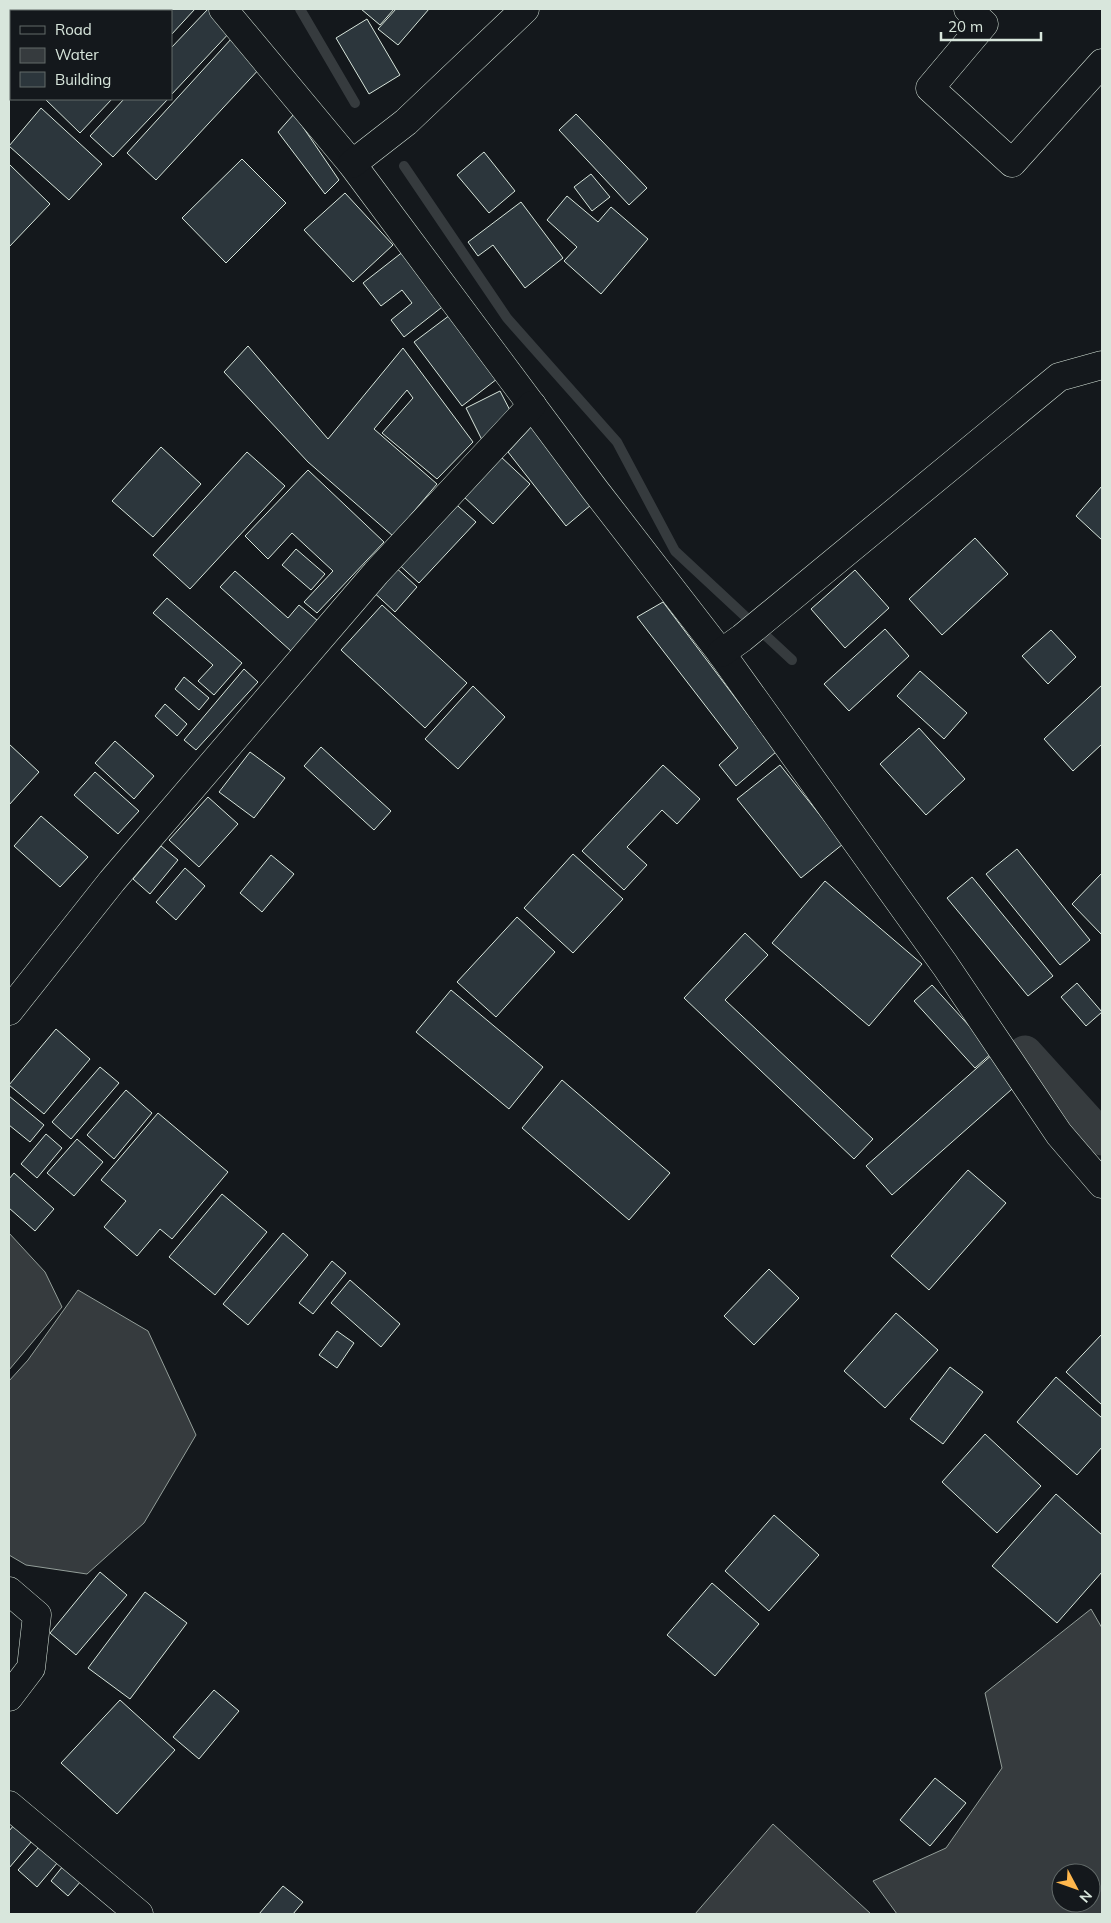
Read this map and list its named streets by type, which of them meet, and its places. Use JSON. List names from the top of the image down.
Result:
{
  "legend": ["Road", "Water", "Building"],
  "scale_bar": "20 m",
  "north": "bottom right"
}
